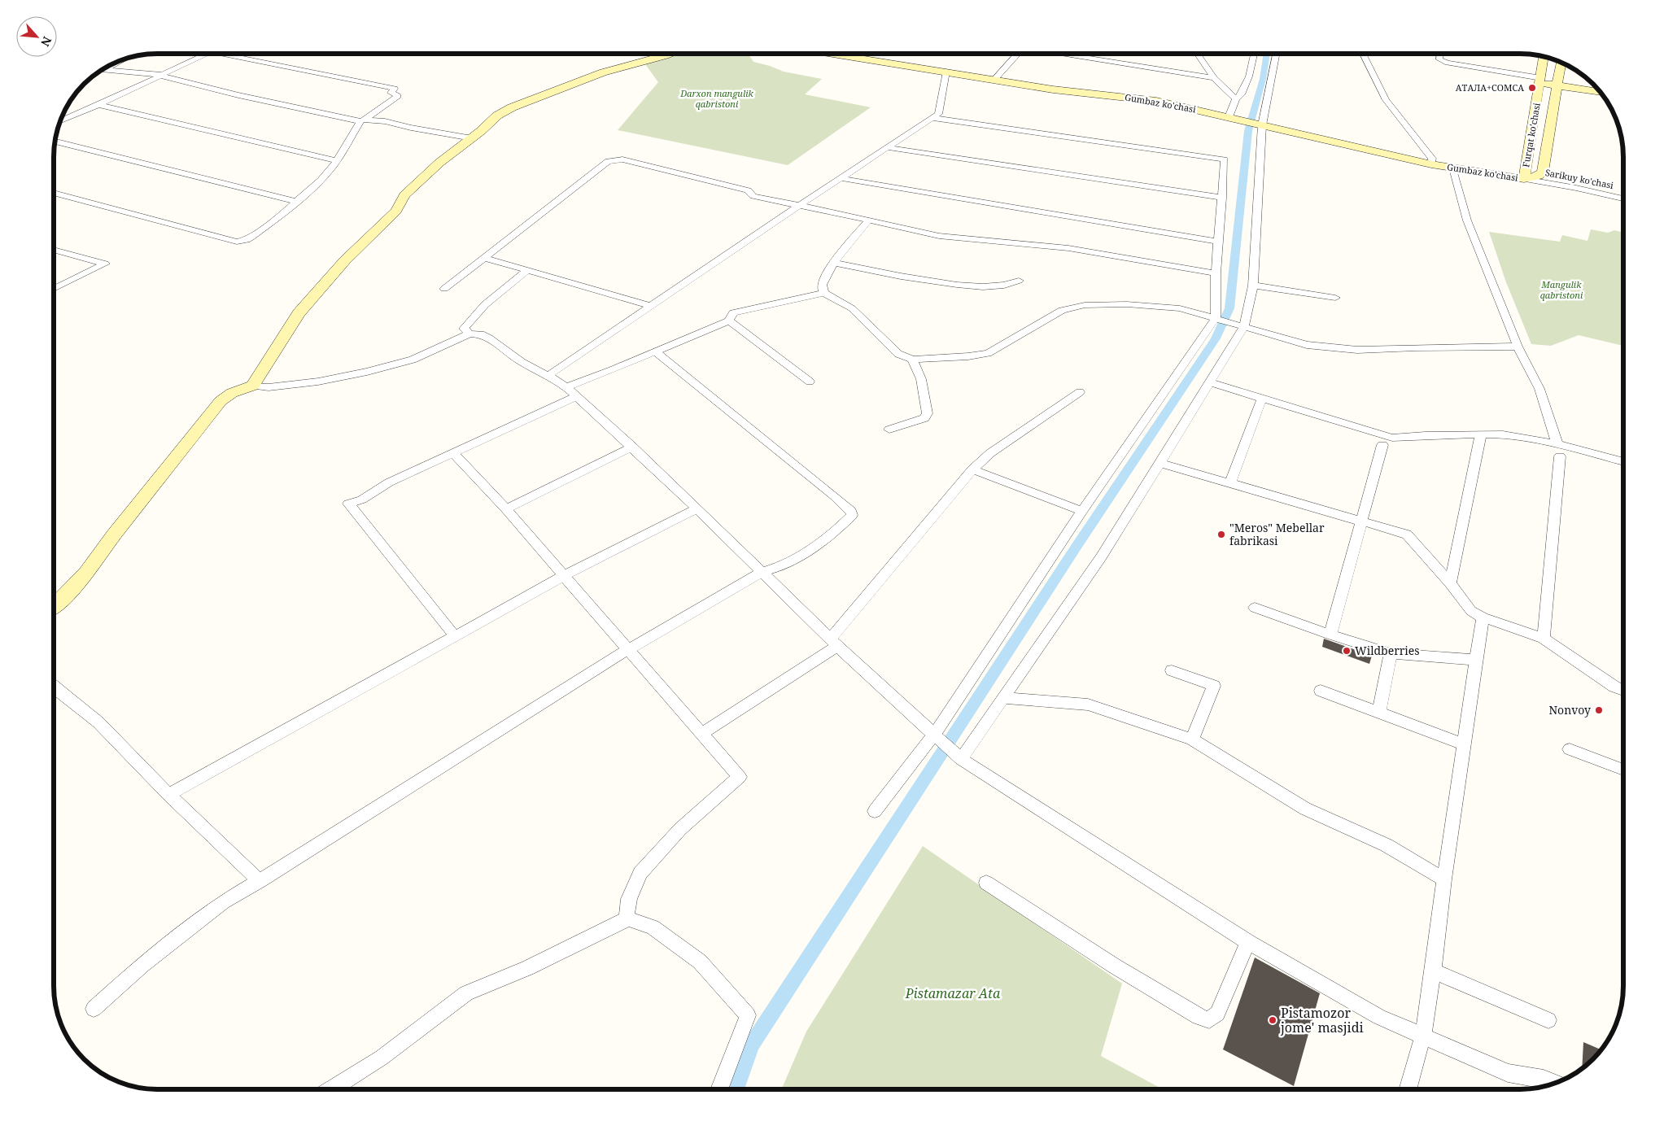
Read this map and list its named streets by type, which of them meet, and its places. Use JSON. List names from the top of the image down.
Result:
{
  "streets": {
    "main road": ["Gumbaz ko'chasi", "Furqat ko'chasi"],
    "street": ["Sarikuy ko'chasi"]
  },
  "crossings": [
    ["Gumbaz ko'chasi", "Furqat ko'chasi"],
    ["Gumbaz ko'chasi", "Sarikuy ko'chasi"],
    ["Furqat ko'chasi", "Sarikuy ko'chasi"]
  ],
  "parks": ["Darxon mangulik qabristoni", "Mangulik qabristoni", "Pistamazar Ata"],
  "places": [
    "АТАЛА+СОМСА",
    "\"Meros\" Mebellar fabrikasi",
    "Wildberries",
    "Nonvoy",
    "Pistamozor jome' masjidi"
  ],
  "north": "bottom right"
}
